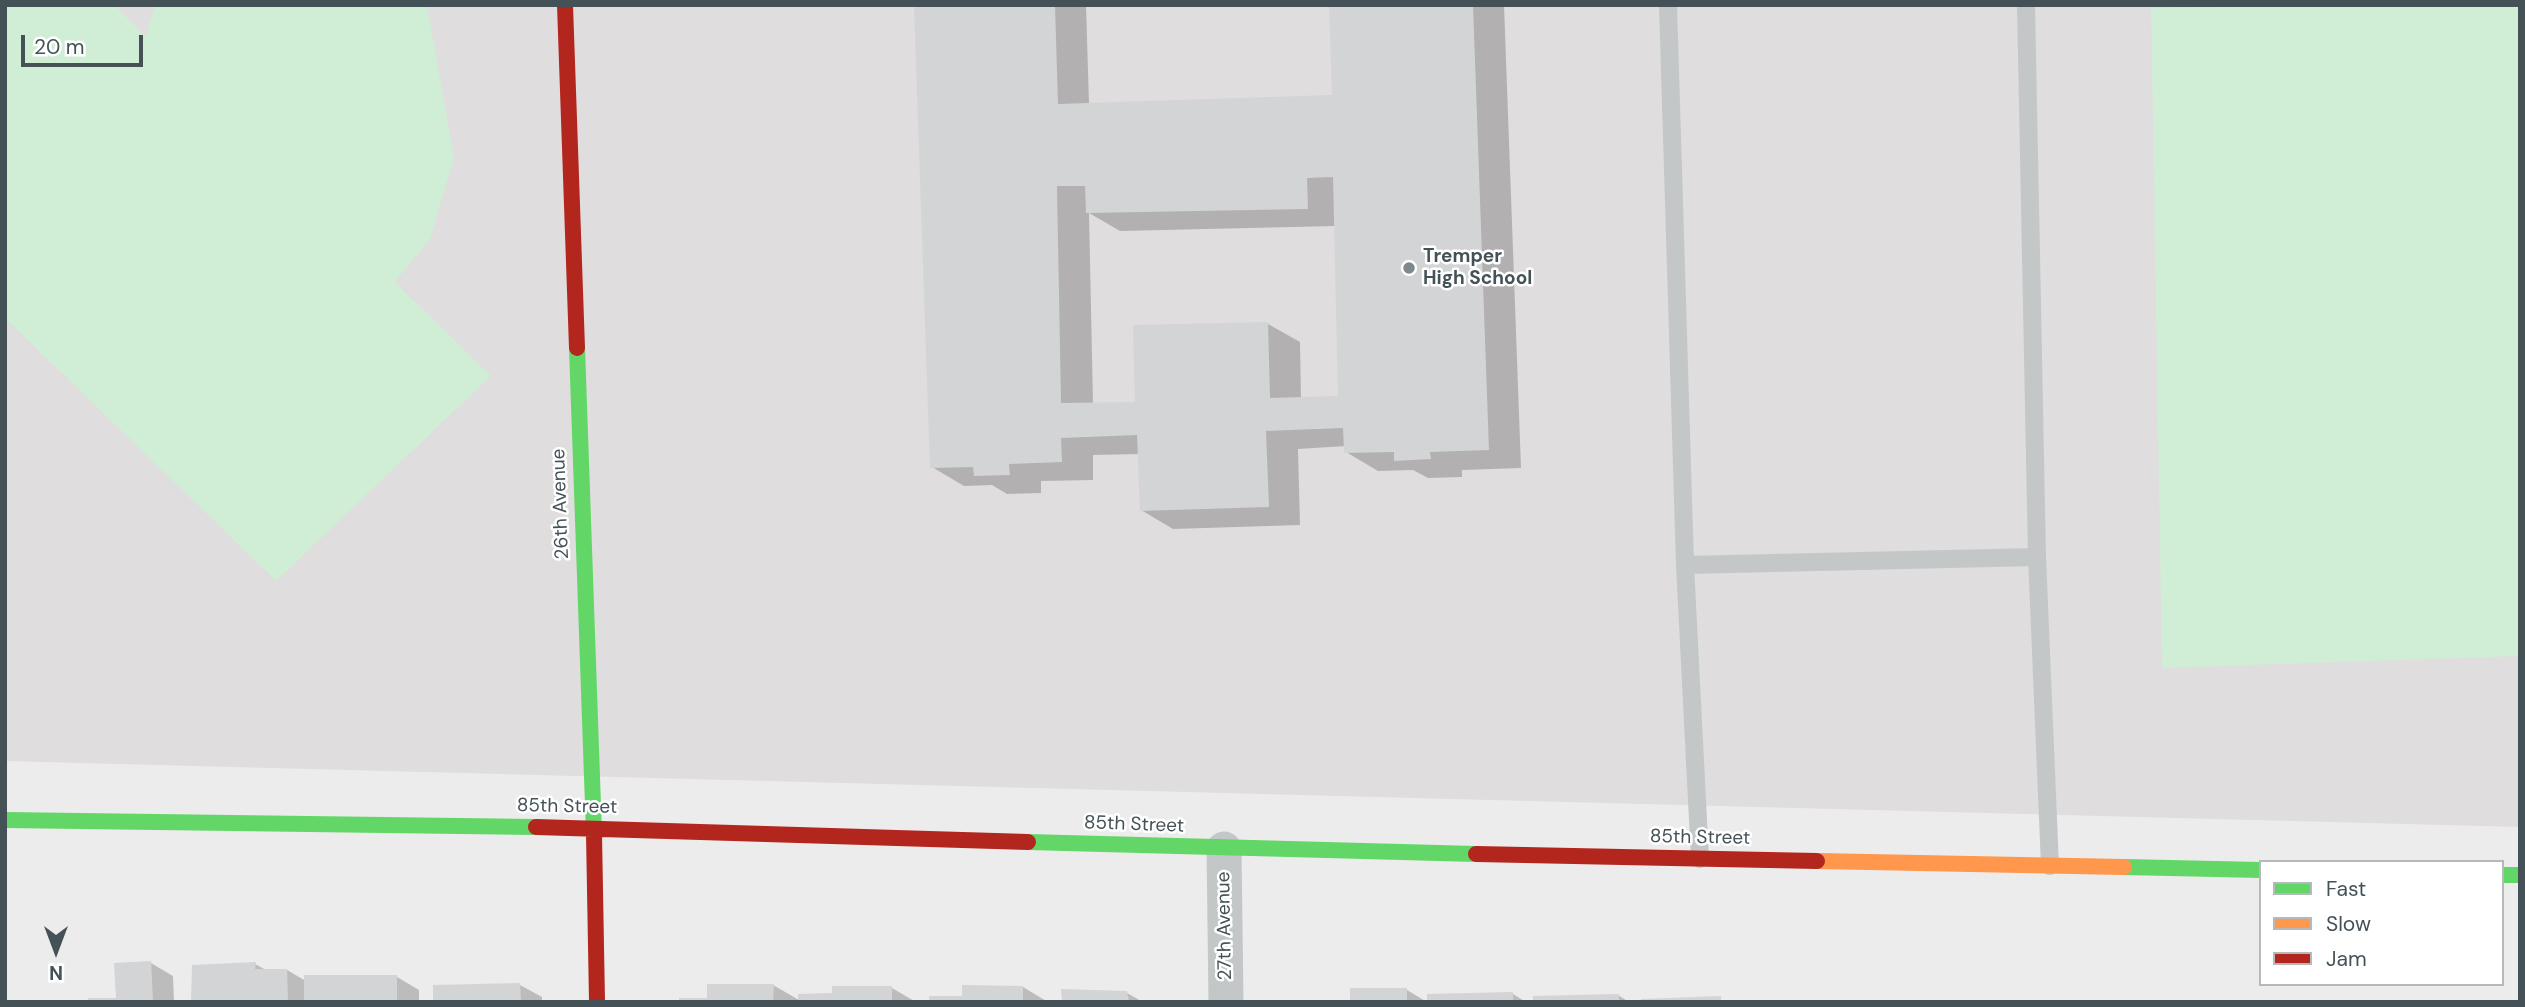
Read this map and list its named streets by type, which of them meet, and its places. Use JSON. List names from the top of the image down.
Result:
{
  "streets": {
    "street": ["26th Avenue", "85th Street", "27th Avenue"]
  },
  "crossings": [
    ["26th Avenue", "85th Street"],
    ["85th Street", "27th Avenue"]
  ],
  "places": ["Tremper High School"],
  "legend": ["Fast", "Slow", "Jam"],
  "scale_bar": "20 m",
  "north": "bottom"
}
